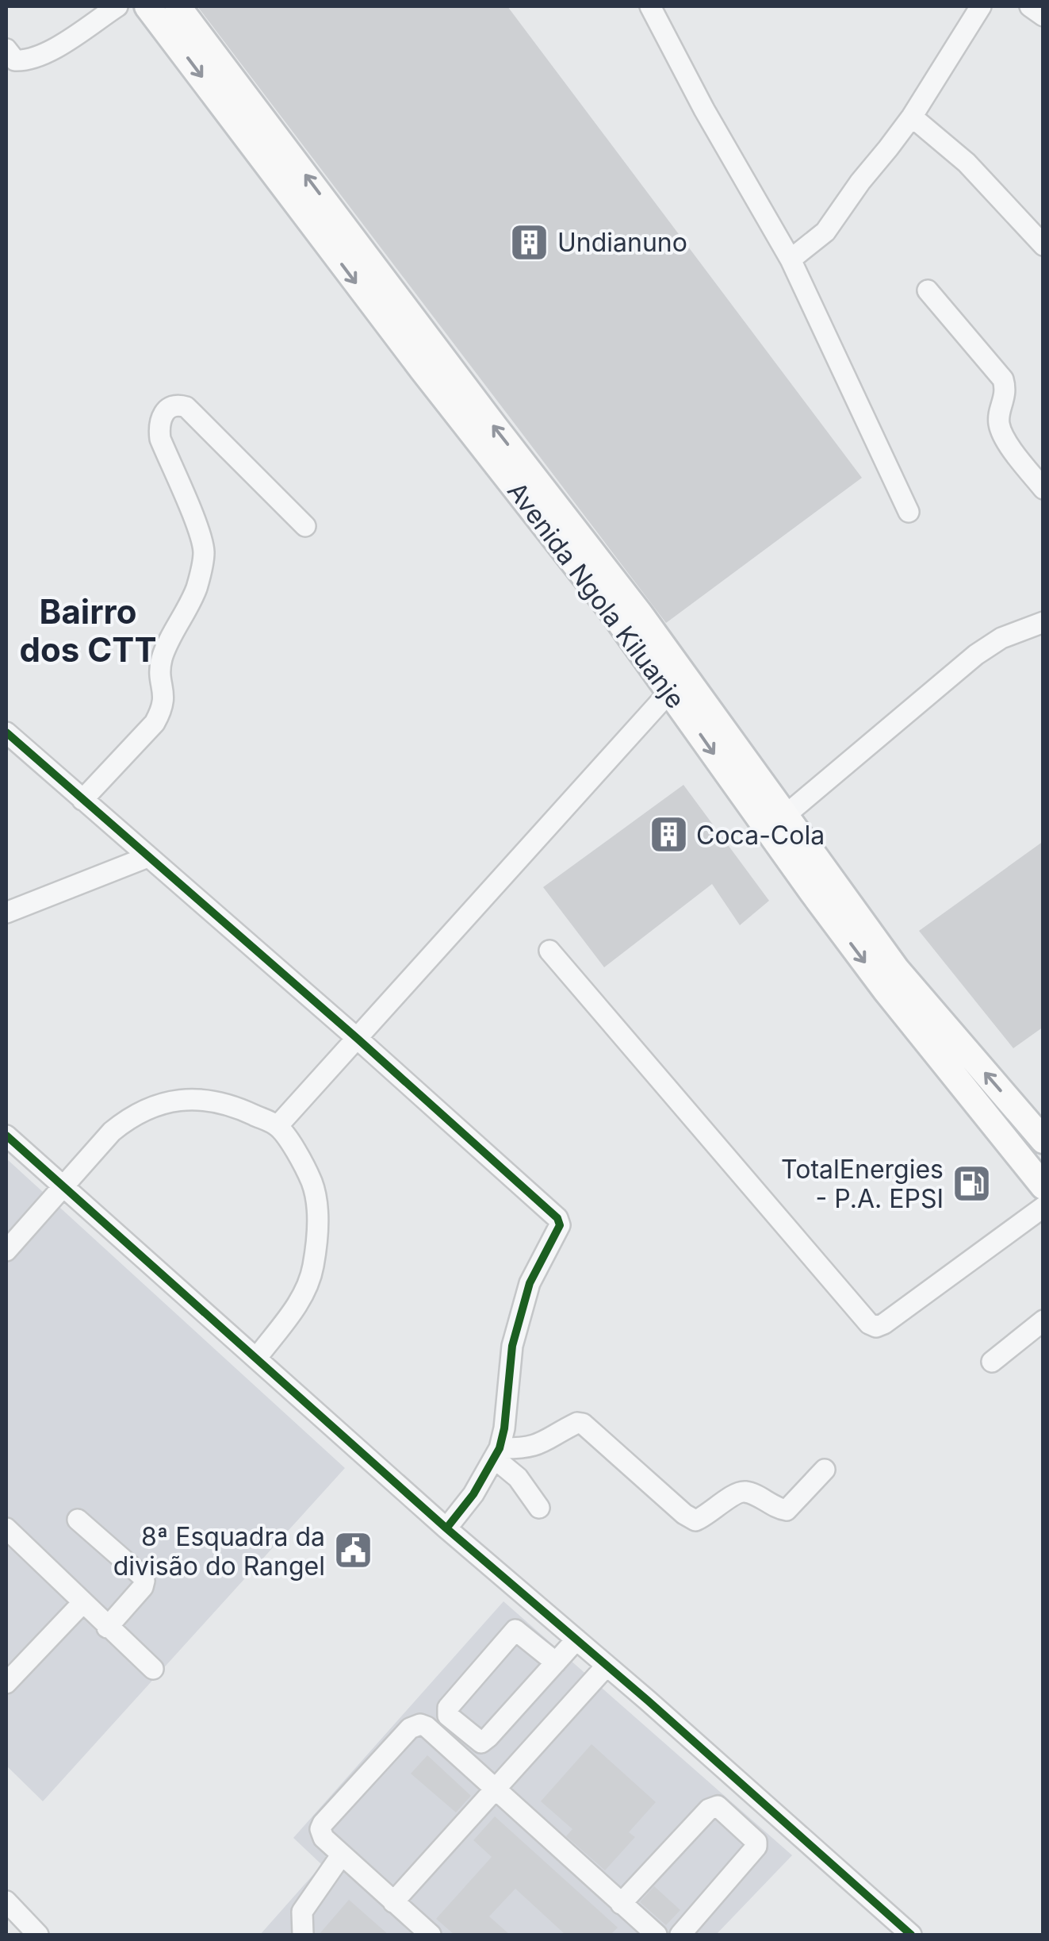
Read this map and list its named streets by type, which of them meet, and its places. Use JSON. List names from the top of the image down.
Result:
{
  "streets": {
    "main road": ["Avenida Ngola Kiluanje"]
  },
  "districts": ["Bairro dos CTT"],
  "places": {
    "building": ["Undianuno", "Coca-Cola"],
    "fuel station": ["TotalEnergies - P.A. EPSI"],
    "public building": ["8ª Esquadra da divisão do Rangel"]
  }
}
